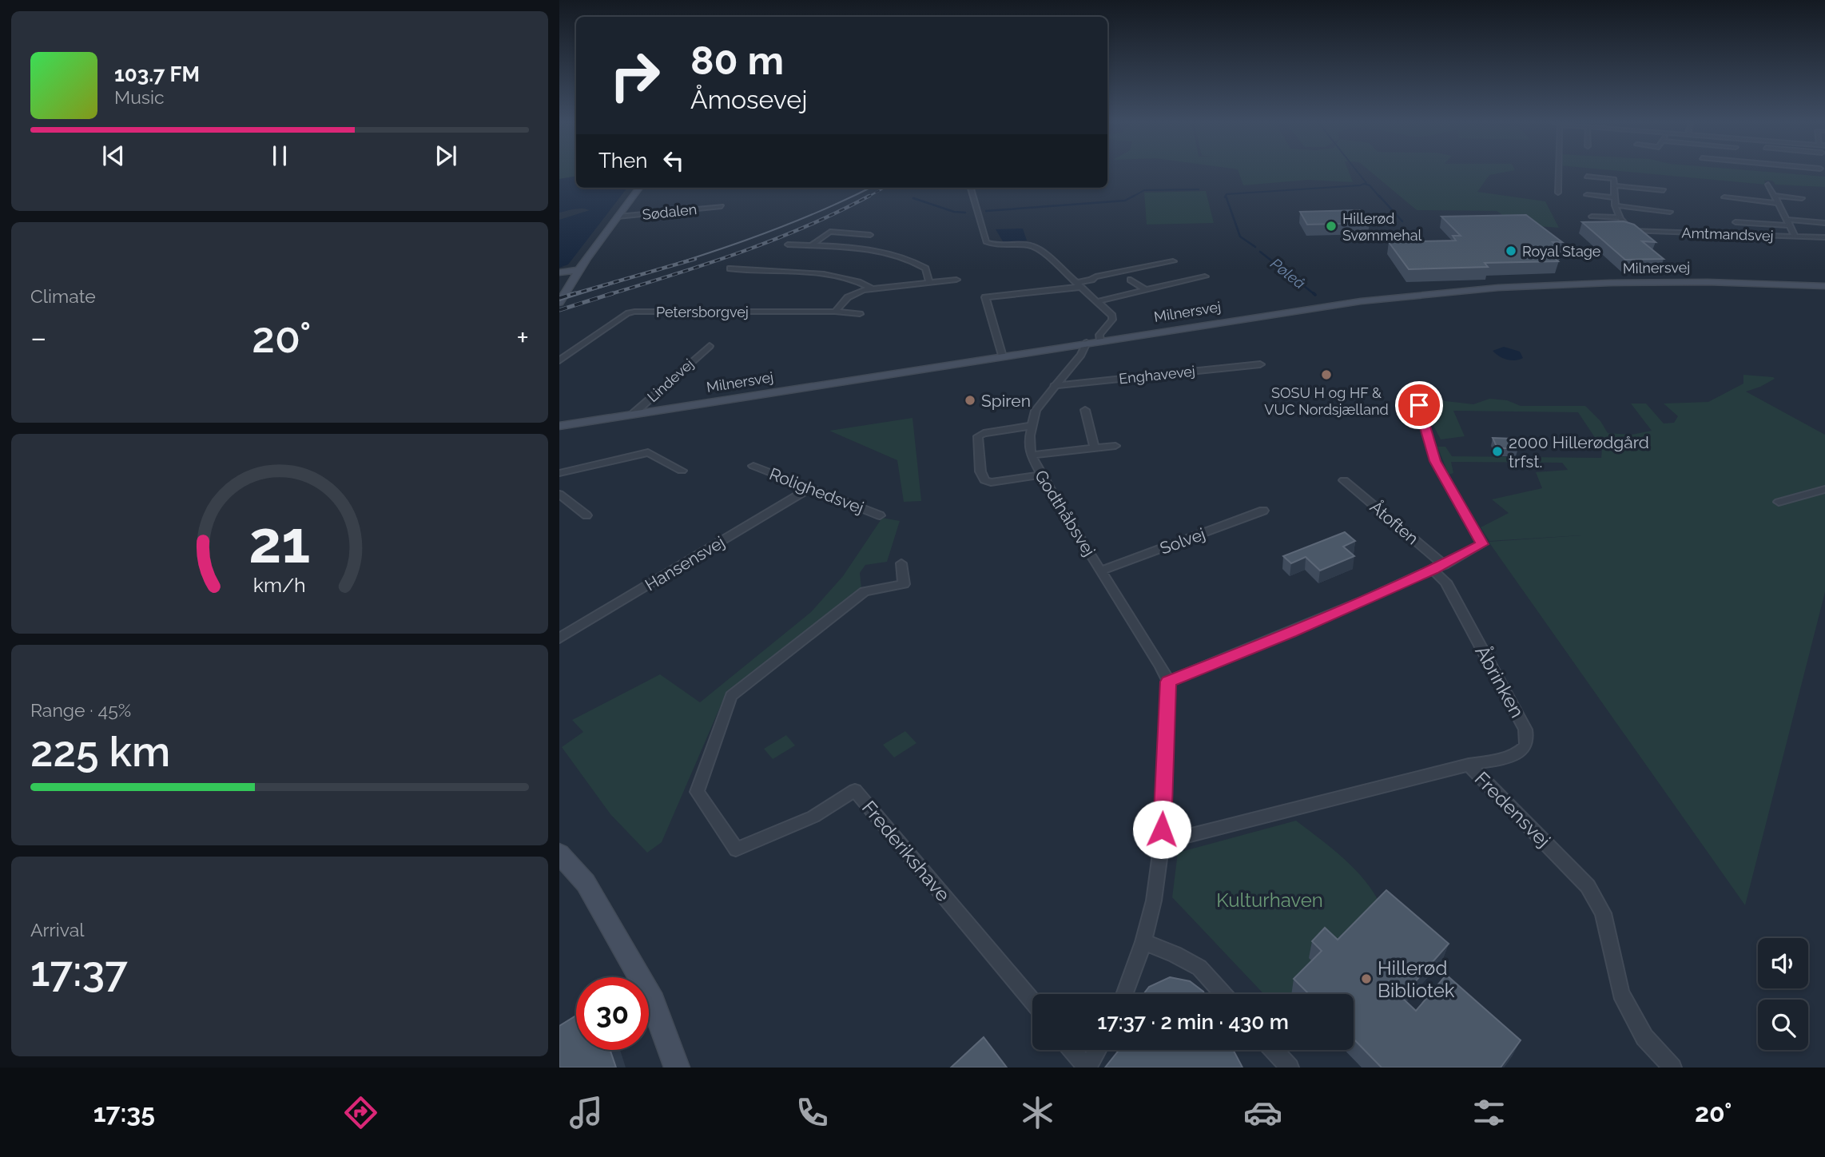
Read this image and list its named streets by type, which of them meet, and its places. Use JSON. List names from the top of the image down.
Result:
{
  "streets": {
    "street": [
      "Sødalen",
      "Amtmandsvej",
      "Milnersvej",
      "Petersborgvej",
      "Enghavevej",
      "Lindevej",
      "Rolighedsvej",
      "Godthåbsvej",
      "Åtoften",
      "Solvej",
      "Hansensvej",
      "Åbrinken",
      "Fredensvej",
      "Frederikshave"
    ]
  },
  "crossings": [
    ["Milnersvej", "Lindevej"],
    ["Milnersvej", "Godthåbsvej"],
    ["Enghavevej", "Godthåbsvej"],
    ["Rolighedsvej", "Hansensvej"],
    ["Godthåbsvej", "Solvej"],
    ["Åtoften", "Åbrinken"],
    ["Åbrinken", "Fredensvej"]
  ],
  "water": ["Pøleå"],
  "parks": ["Kulturhaven"],
  "places": [
    "Hillerød Svømmehal",
    "Royal Stage",
    "SOSU H og HF & VUC Nordsjælland",
    "Spiren",
    "2000 Hillerødgård trfst.",
    "Hillerød Bibliotek"
  ],
  "page": {
    "turn": ["80 m", "Åmosevej"],
    "song": ["103.7 FM", "Music"],
    "then": "Then",
    "tile": [
      "Climate",
      ["Range · 45%", "225 km"],
      ["Arrival", "17:37"]
    ],
    "heat": ["−", "20°", "+"],
    "limit": "30",
    "trip": "17:37 · 2 min · 430 m",
    "tabs": ["17:35", "20°"],
    "gauge": ["21", "km/h"]
  }
}
